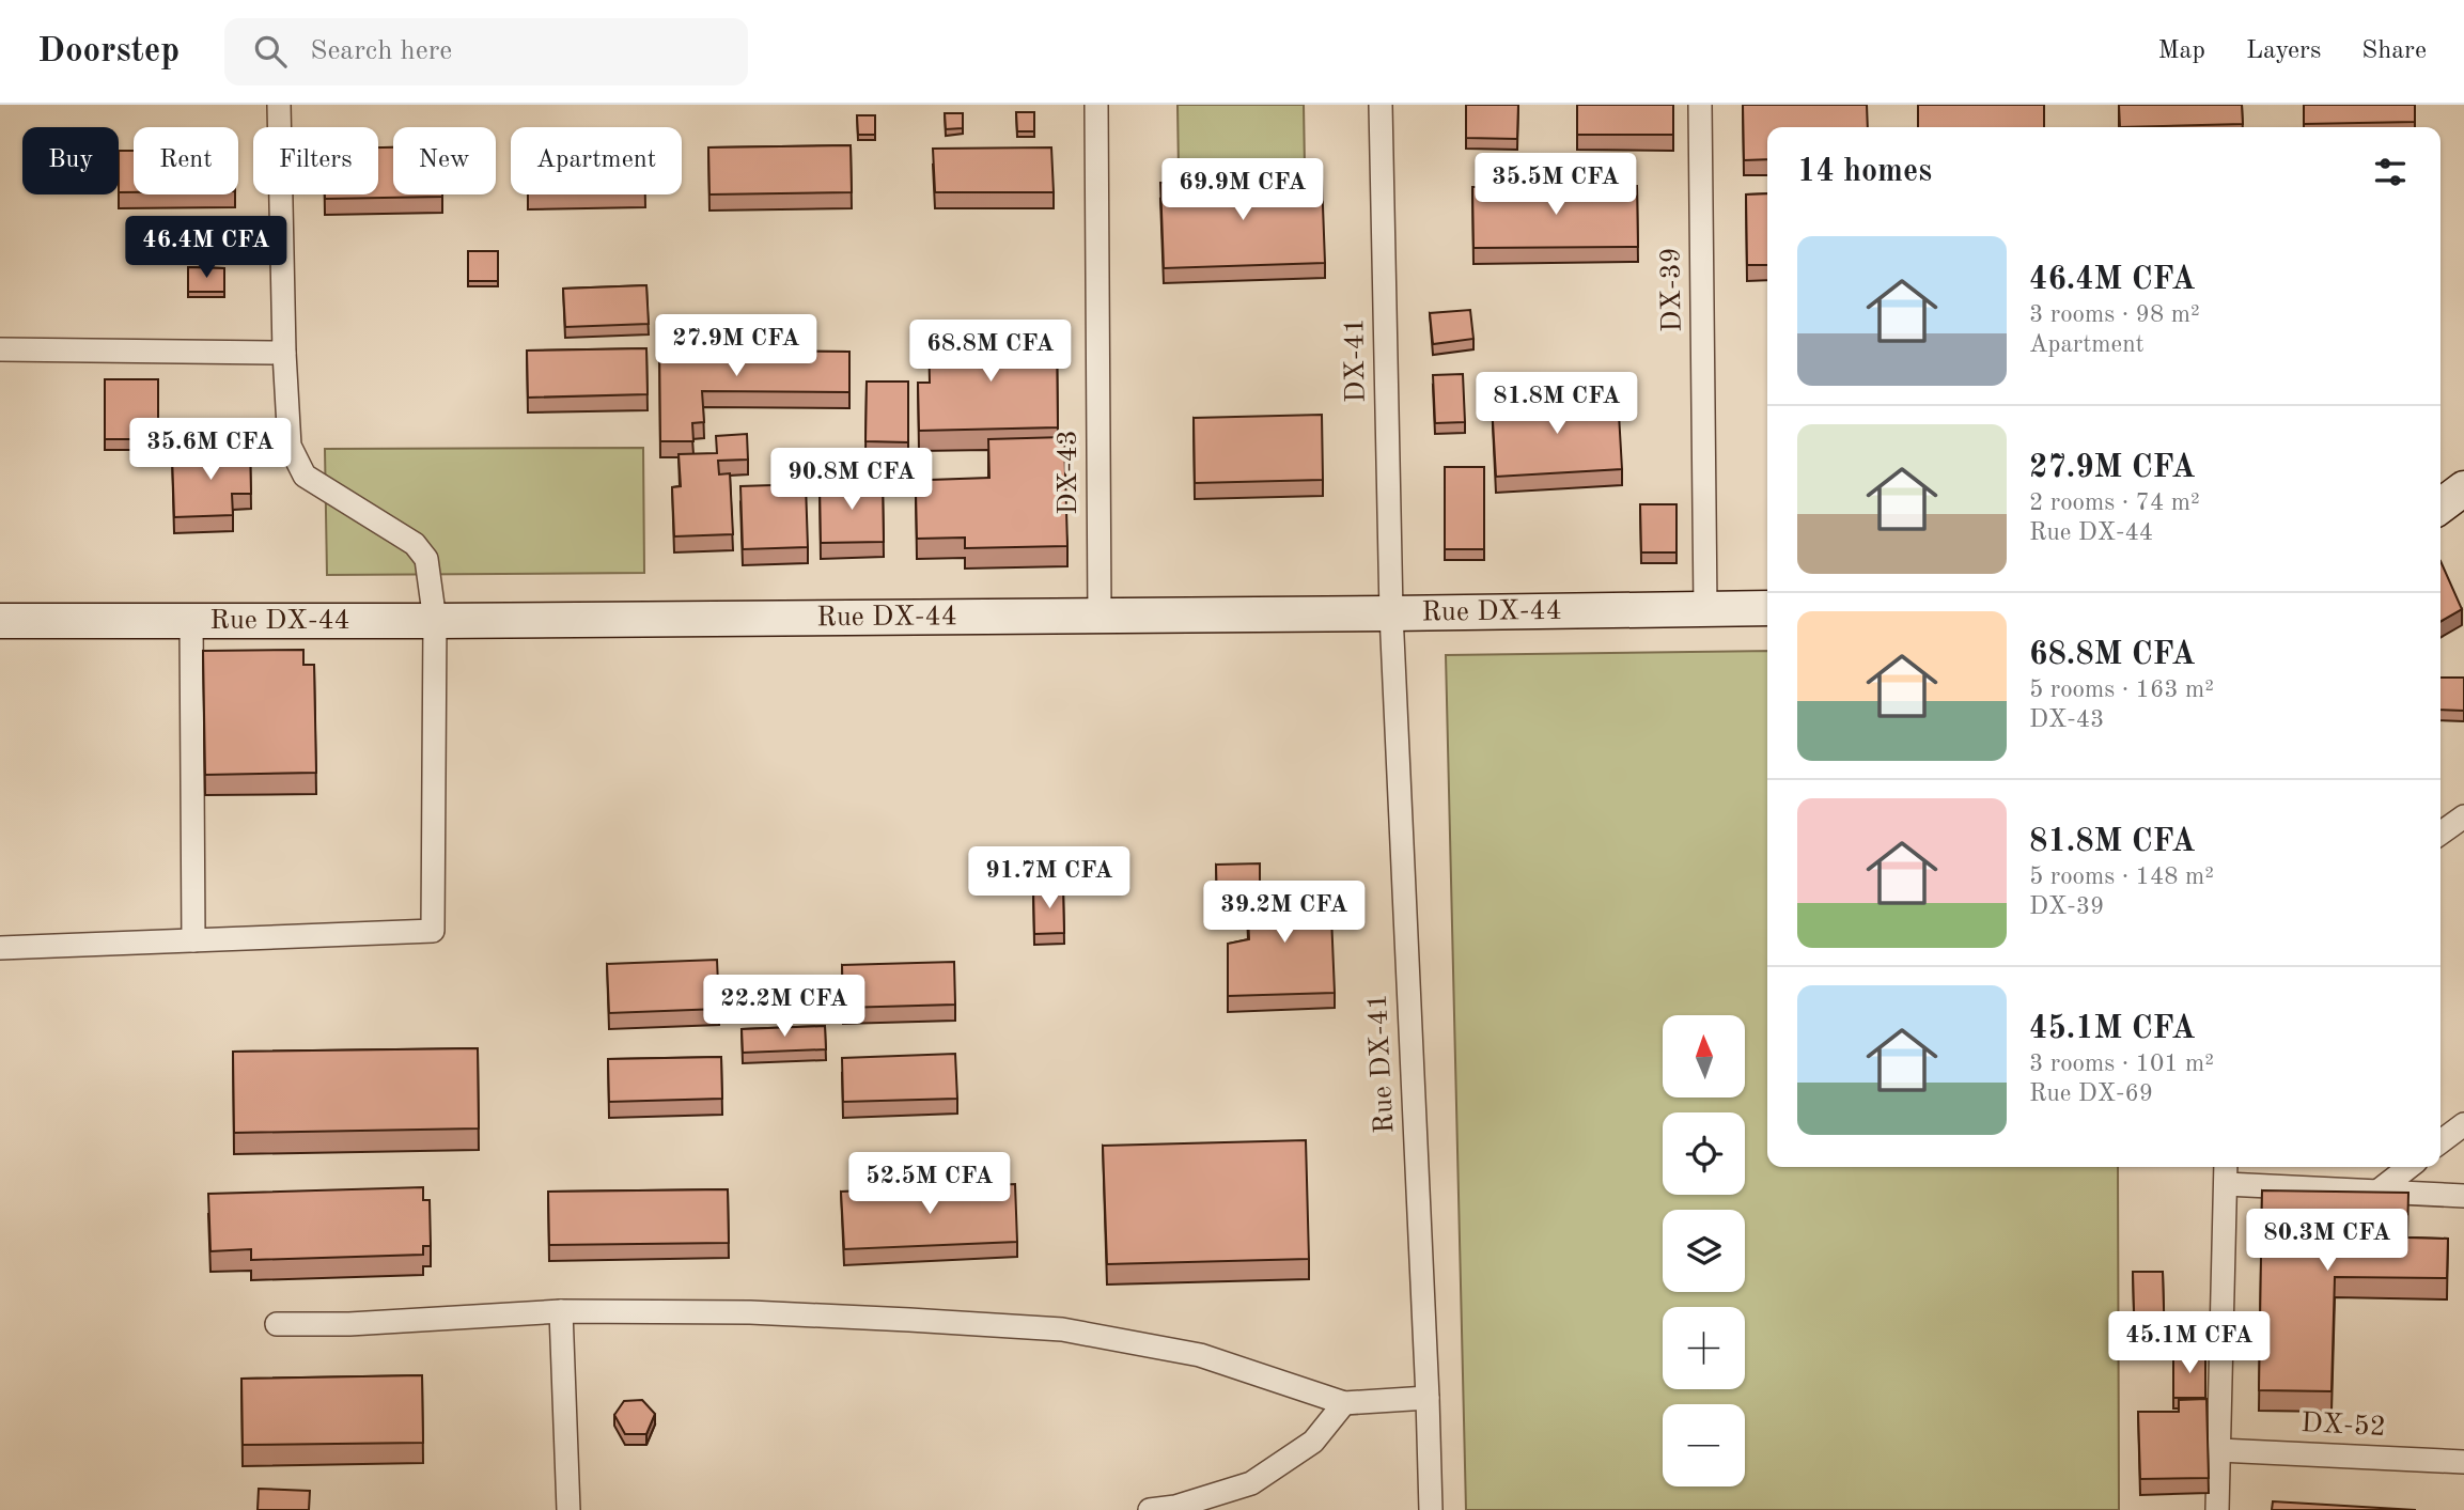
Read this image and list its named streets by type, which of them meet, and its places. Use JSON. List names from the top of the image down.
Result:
{
  "streets": {
    "street": [
      "DX-39",
      "DX-41",
      "DX-43",
      "Rue DX-44",
      "Rue DX-41",
      "DX-52"
    ]
  },
  "crossings": [
    ["DX-39", "Rue DX-44"],
    ["DX-41", "Rue DX-44"],
    ["DX-41", "Rue DX-41"],
    ["DX-43", "Rue DX-44"],
    ["Rue DX-44", "Rue DX-41"]
  ],
  "north": "top",
  "page": {
    "header": "Doorstep",
    "search": "Search here",
    "nav": ["Map", "Layers", "Share"],
    "chip": [
      "Buy",
      "Rent",
      "Filters",
      "New",
      "Apartment"
    ],
    "heading": "14 homes",
    "price": [
      "35.5M CFA",
      "69.9M CFA",
      "46.4M CFA",
      "27.9M CFA",
      "68.8M CFA",
      "81.8M CFA",
      "35.6M CFA",
      "90.8M CFA",
      "91.7M CFA",
      "39.2M CFA",
      "22.2M CFA",
      "52.5M CFA",
      "80.3M CFA",
      "45.1M CFA"
    ],
    "list": [
      {
        "name": "46.4M CFA",
        "note": "3 rooms · 98 m² · Apartment"
      },
      {
        "name": "27.9M CFA",
        "note": "2 rooms · 74 m² · Rue DX-44"
      },
      {
        "name": "68.8M CFA",
        "note": "5 rooms · 163 m² · DX-43"
      },
      {
        "name": "81.8M CFA",
        "note": "5 rooms · 148 m² · DX-39"
      },
      {
        "name": "45.1M CFA",
        "note": "3 rooms · 101 m² · Rue DX-69"
      }
    ],
    "map_buttons": ["+", "−"]
  }
}
